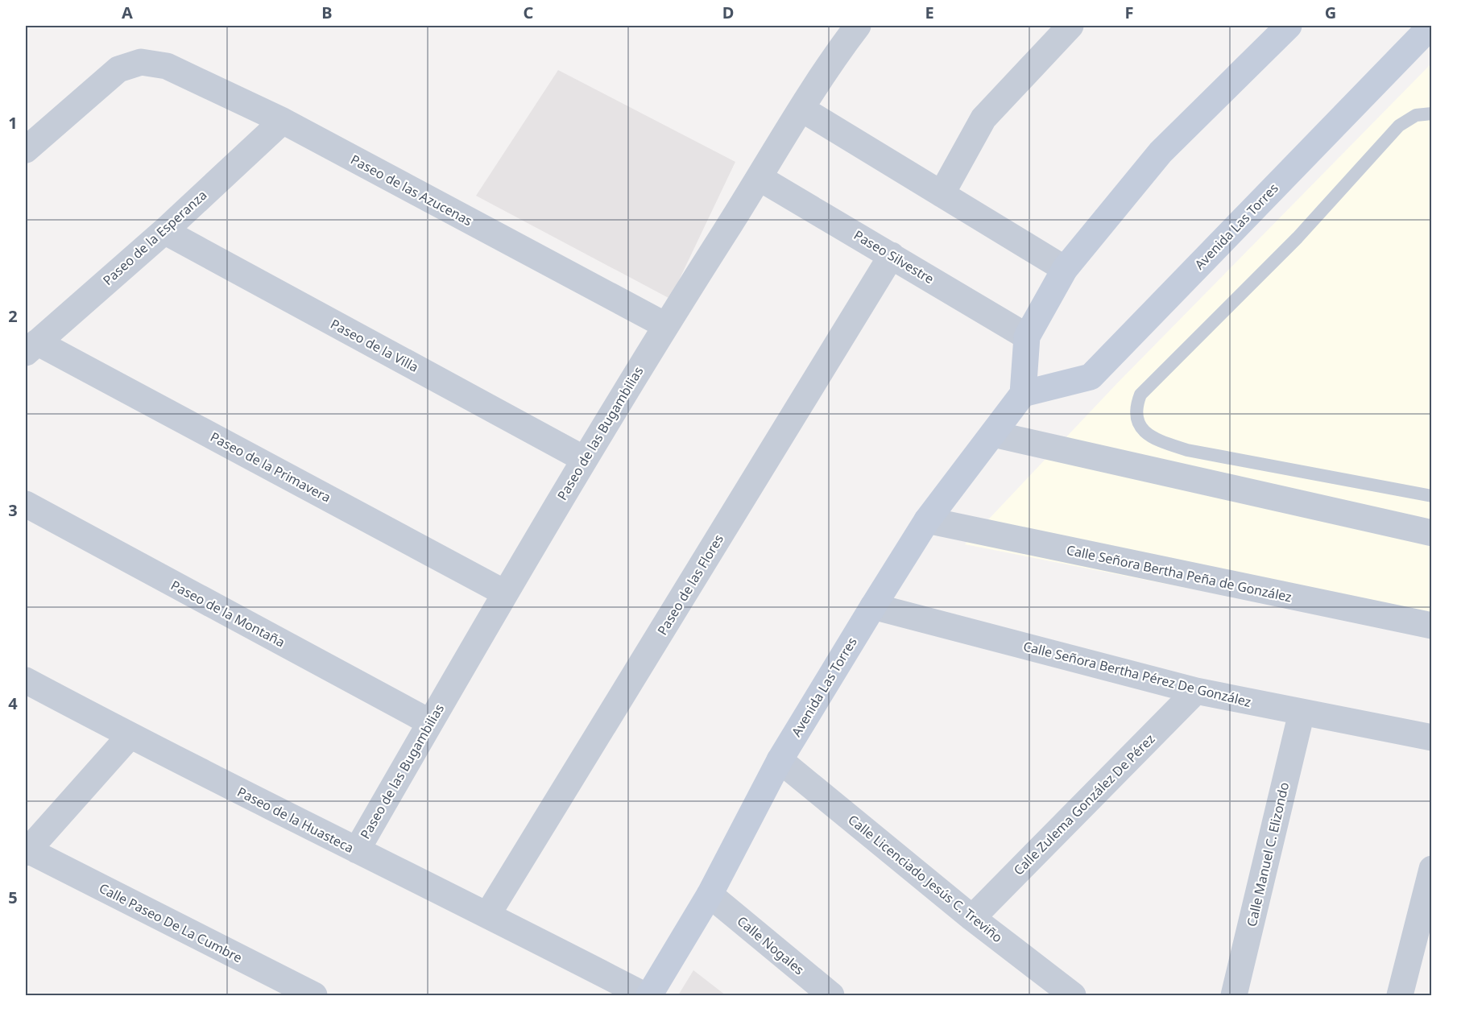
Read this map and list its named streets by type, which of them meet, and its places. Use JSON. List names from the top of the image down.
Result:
{
  "streets": {
    "street": [
      "Paseo de las Azucenas",
      "Avenida Las Torres",
      "Paseo de la Esperanza",
      "Paseo Silvestre",
      "Paseo de la Villa",
      "Paseo de las Bugambilias",
      "Paseo de la Primavera",
      "Calle Señora Bertha Peña de González",
      "Paseo de las Flores",
      "Paseo de la Montaña",
      "Calle Señora Bertha Pérez De González",
      "Calle Zulema González De Pérez",
      "Paseo de la Huasteca",
      "Calle Manuel C. Elizondo",
      "Calle Licenciado Jesús C. Treviño",
      "Calle Paseo De La Cumbre",
      "Calle Nogales"
    ]
  },
  "crossings": [
    ["Paseo de las Azucenas", "Paseo de la Esperanza"],
    ["Paseo de las Azucenas", "Paseo de las Bugambilias"],
    ["Avenida Las Torres", "Calle Señora Bertha Peña de González"],
    ["Avenida Las Torres", "Calle Señora Bertha Pérez De González"],
    ["Avenida Las Torres", "Calle Licenciado Jesús C. Treviño"],
    ["Avenida Las Torres", "Calle Nogales"],
    ["Paseo de la Esperanza", "Paseo de la Villa"],
    ["Paseo de la Esperanza", "Paseo de la Primavera"],
    ["Paseo Silvestre", "Paseo de las Bugambilias"],
    ["Paseo Silvestre", "Paseo de las Flores"],
    ["Paseo de la Villa", "Paseo de las Bugambilias"],
    ["Paseo de las Bugambilias", "Paseo de la Primavera"],
    ["Paseo de las Bugambilias", "Paseo de la Montaña"],
    ["Paseo de las Bugambilias", "Paseo de la Huasteca"],
    ["Paseo de las Flores", "Paseo de la Huasteca"],
    ["Calle Señora Bertha Pérez De González", "Calle Zulema González De Pérez"],
    ["Calle Señora Bertha Pérez De González", "Calle Manuel C. Elizondo"],
    ["Calle Zulema González De Pérez", "Calle Licenciado Jesús C. Treviño"]
  ],
  "grid": {
    "columns": [
      "A",
      "B",
      "C",
      "D",
      "E",
      "F",
      "G"
    ],
    "rows": [
      "1",
      "2",
      "3",
      "4",
      "5"
    ]
  }
}
